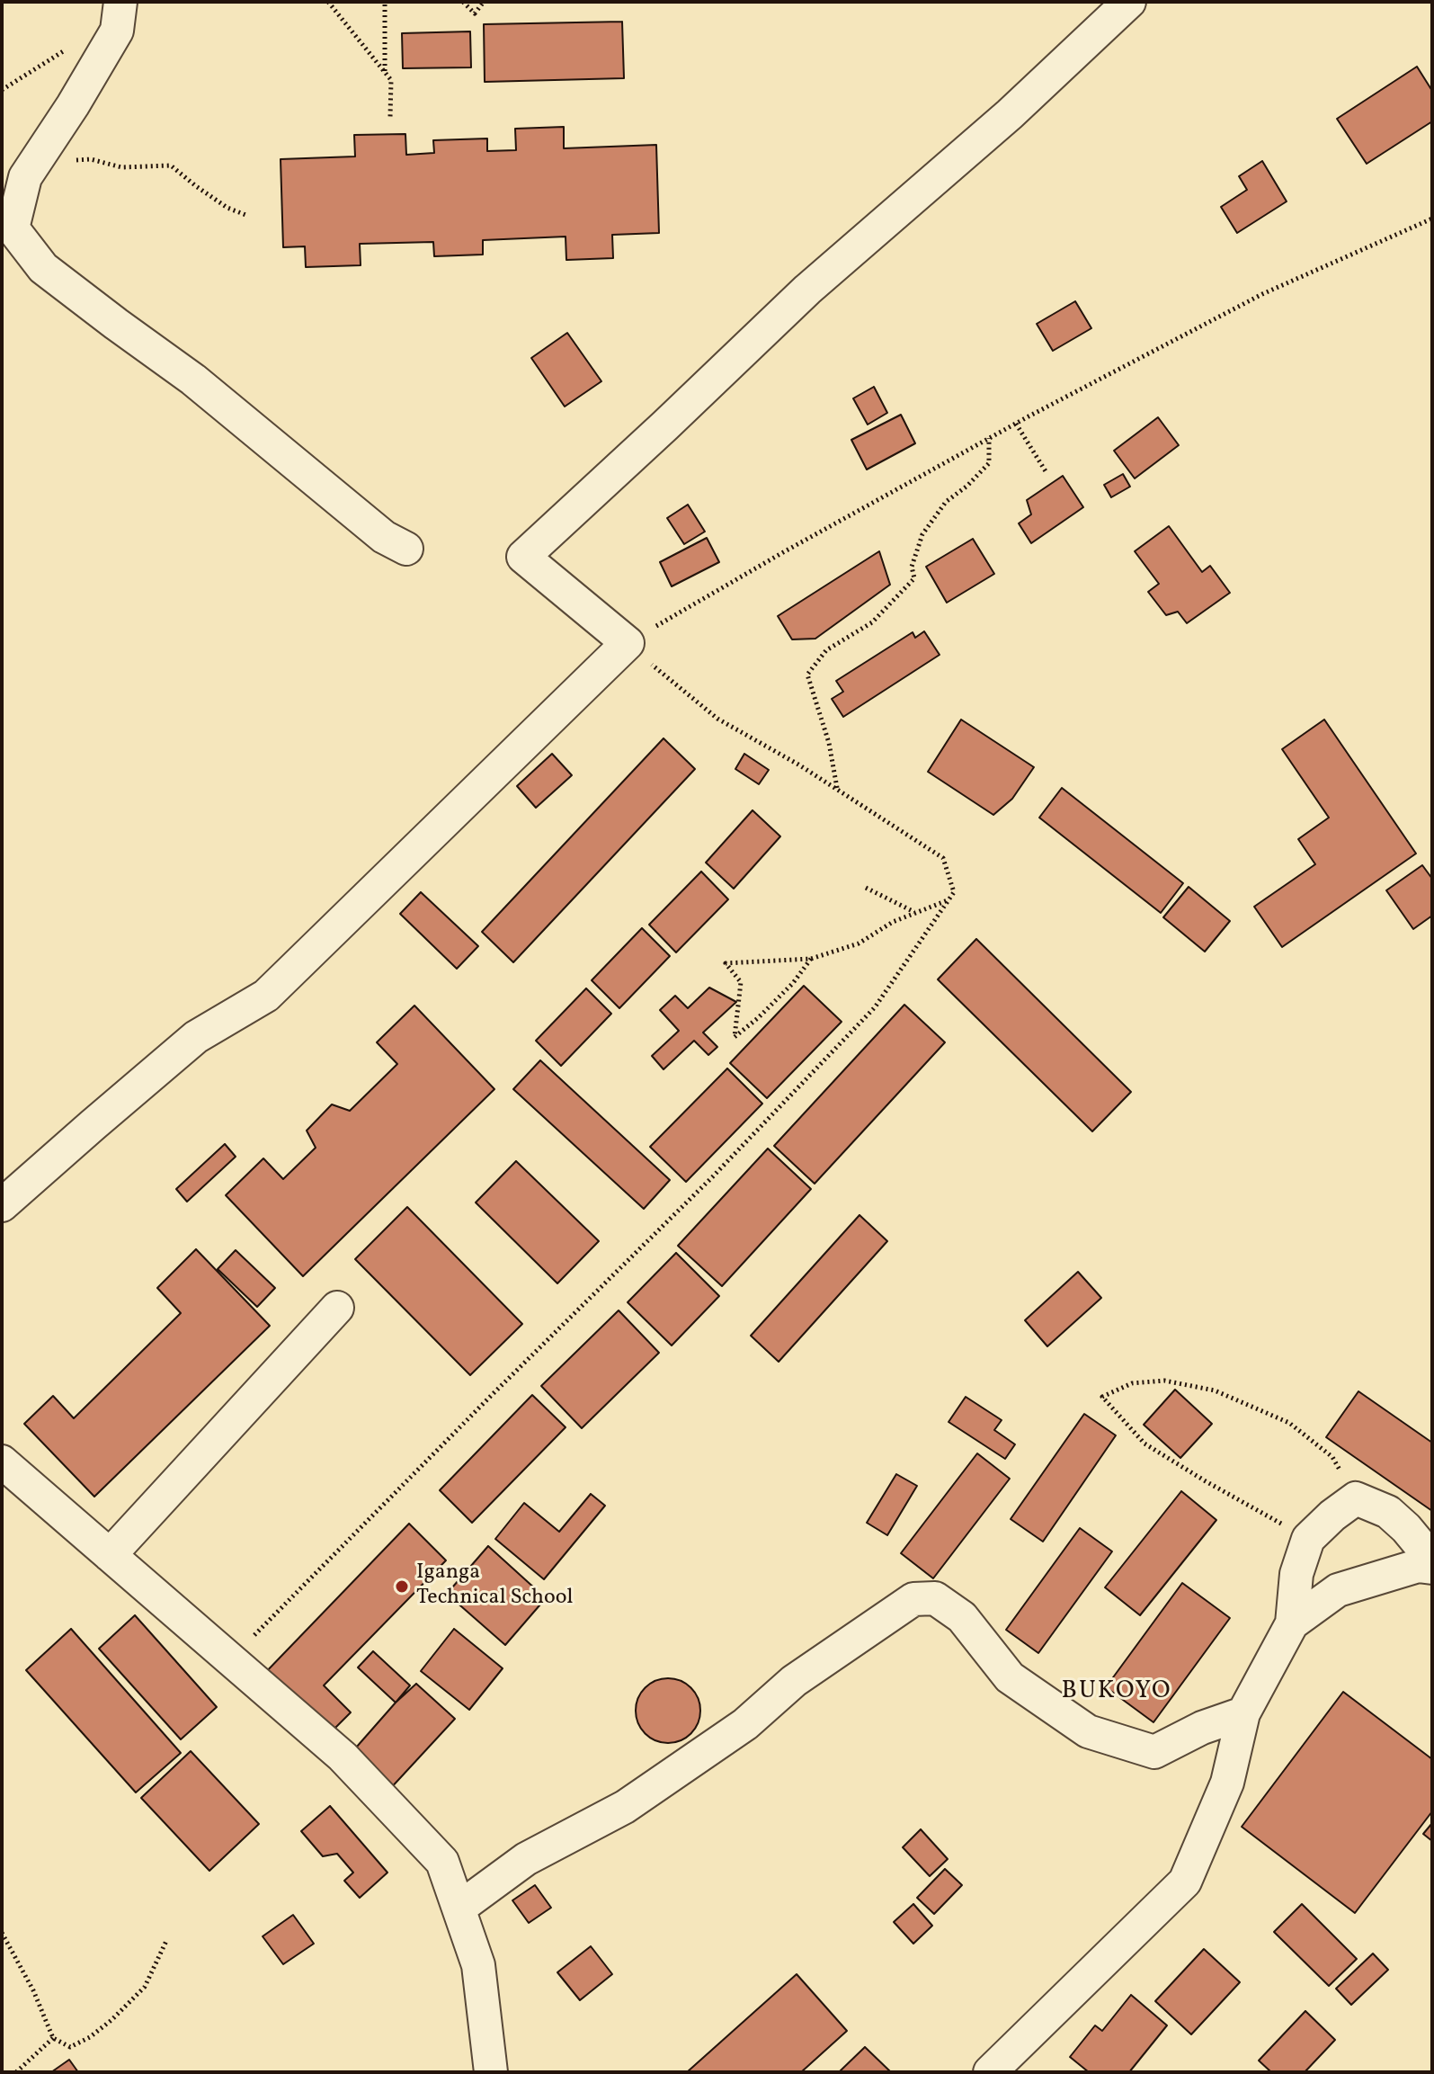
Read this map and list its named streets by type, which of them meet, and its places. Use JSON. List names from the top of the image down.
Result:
{
  "districts": ["BUKOYO"],
  "places": ["Iganga Technical School"]
}
